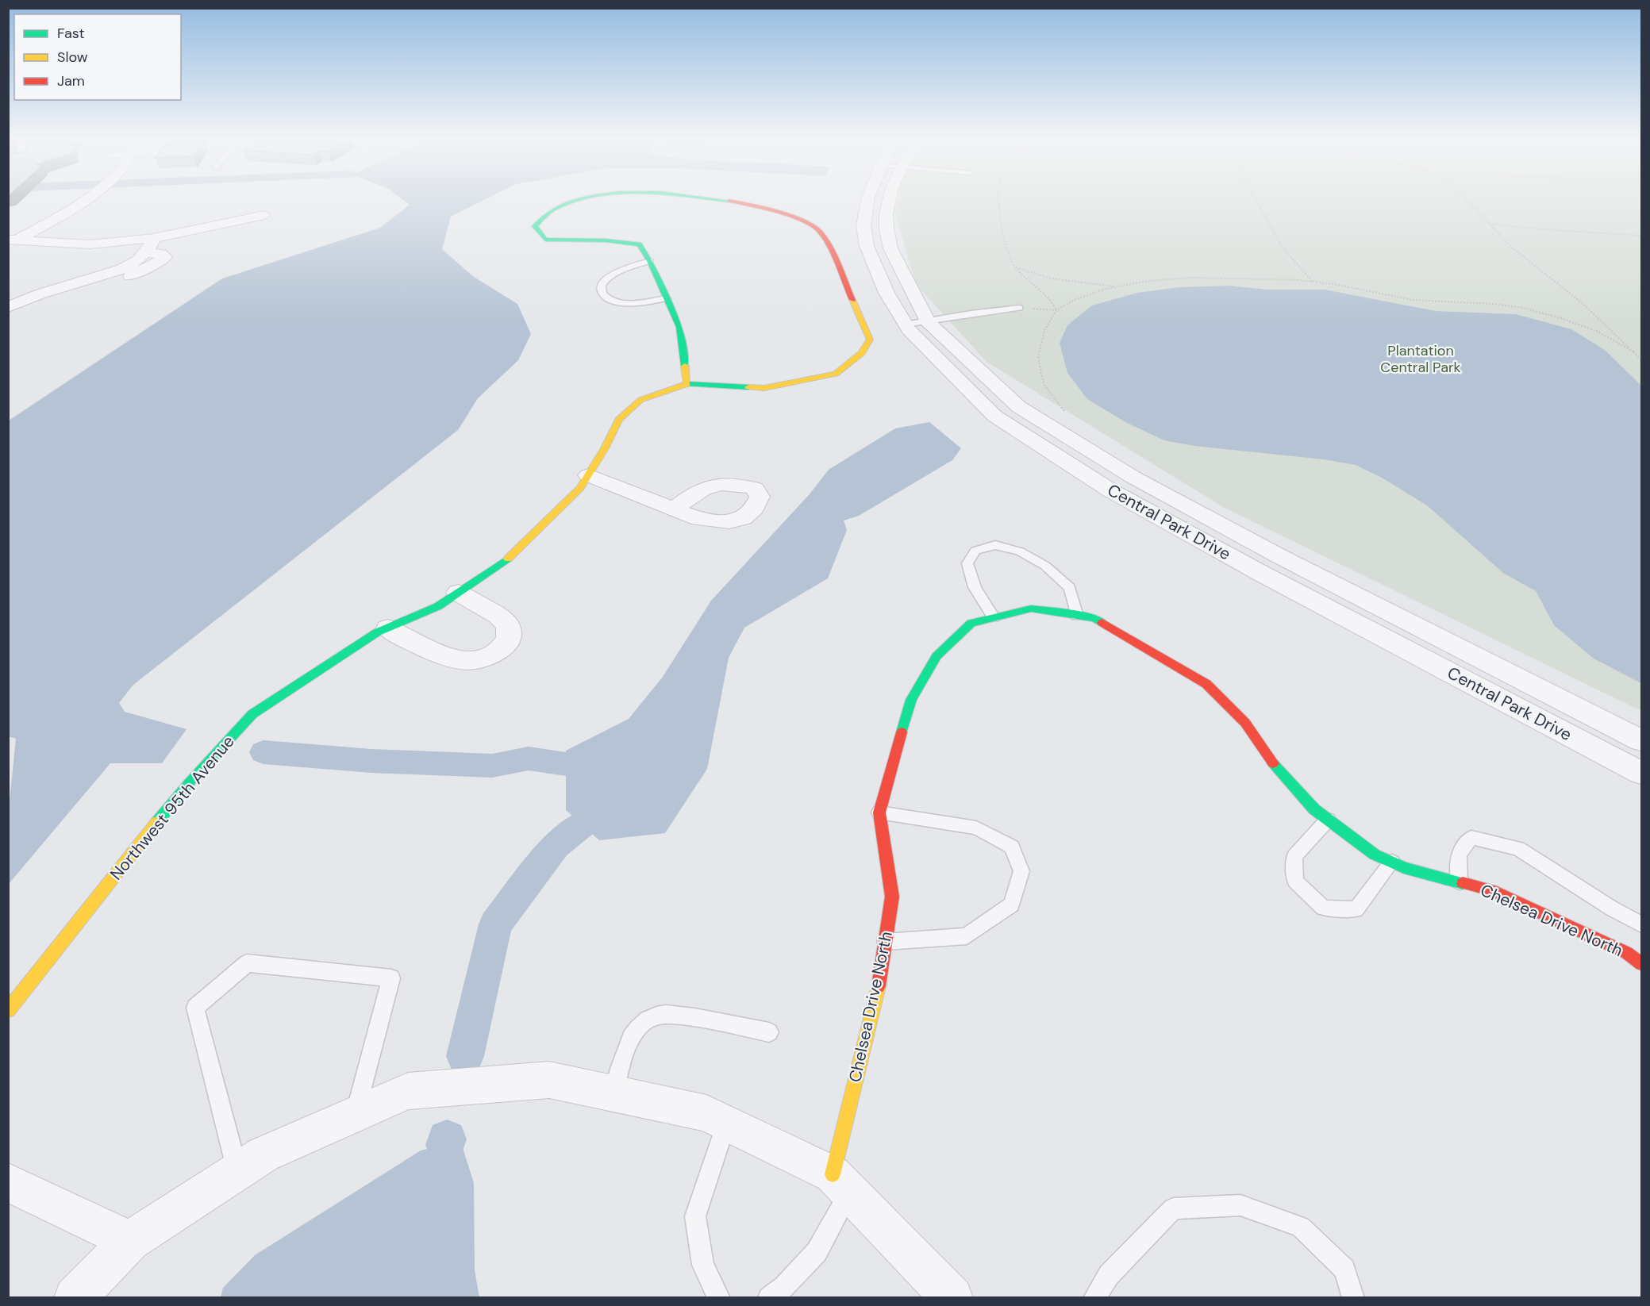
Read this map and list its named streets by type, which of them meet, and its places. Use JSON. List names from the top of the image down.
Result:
{
  "streets": {
    "street": ["Central Park Drive", "Northwest 95th Avenue", "Chelsea Drive North"]
  },
  "parks": ["Plantation Central Park"],
  "legend": ["Fast", "Slow", "Jam"]
}
